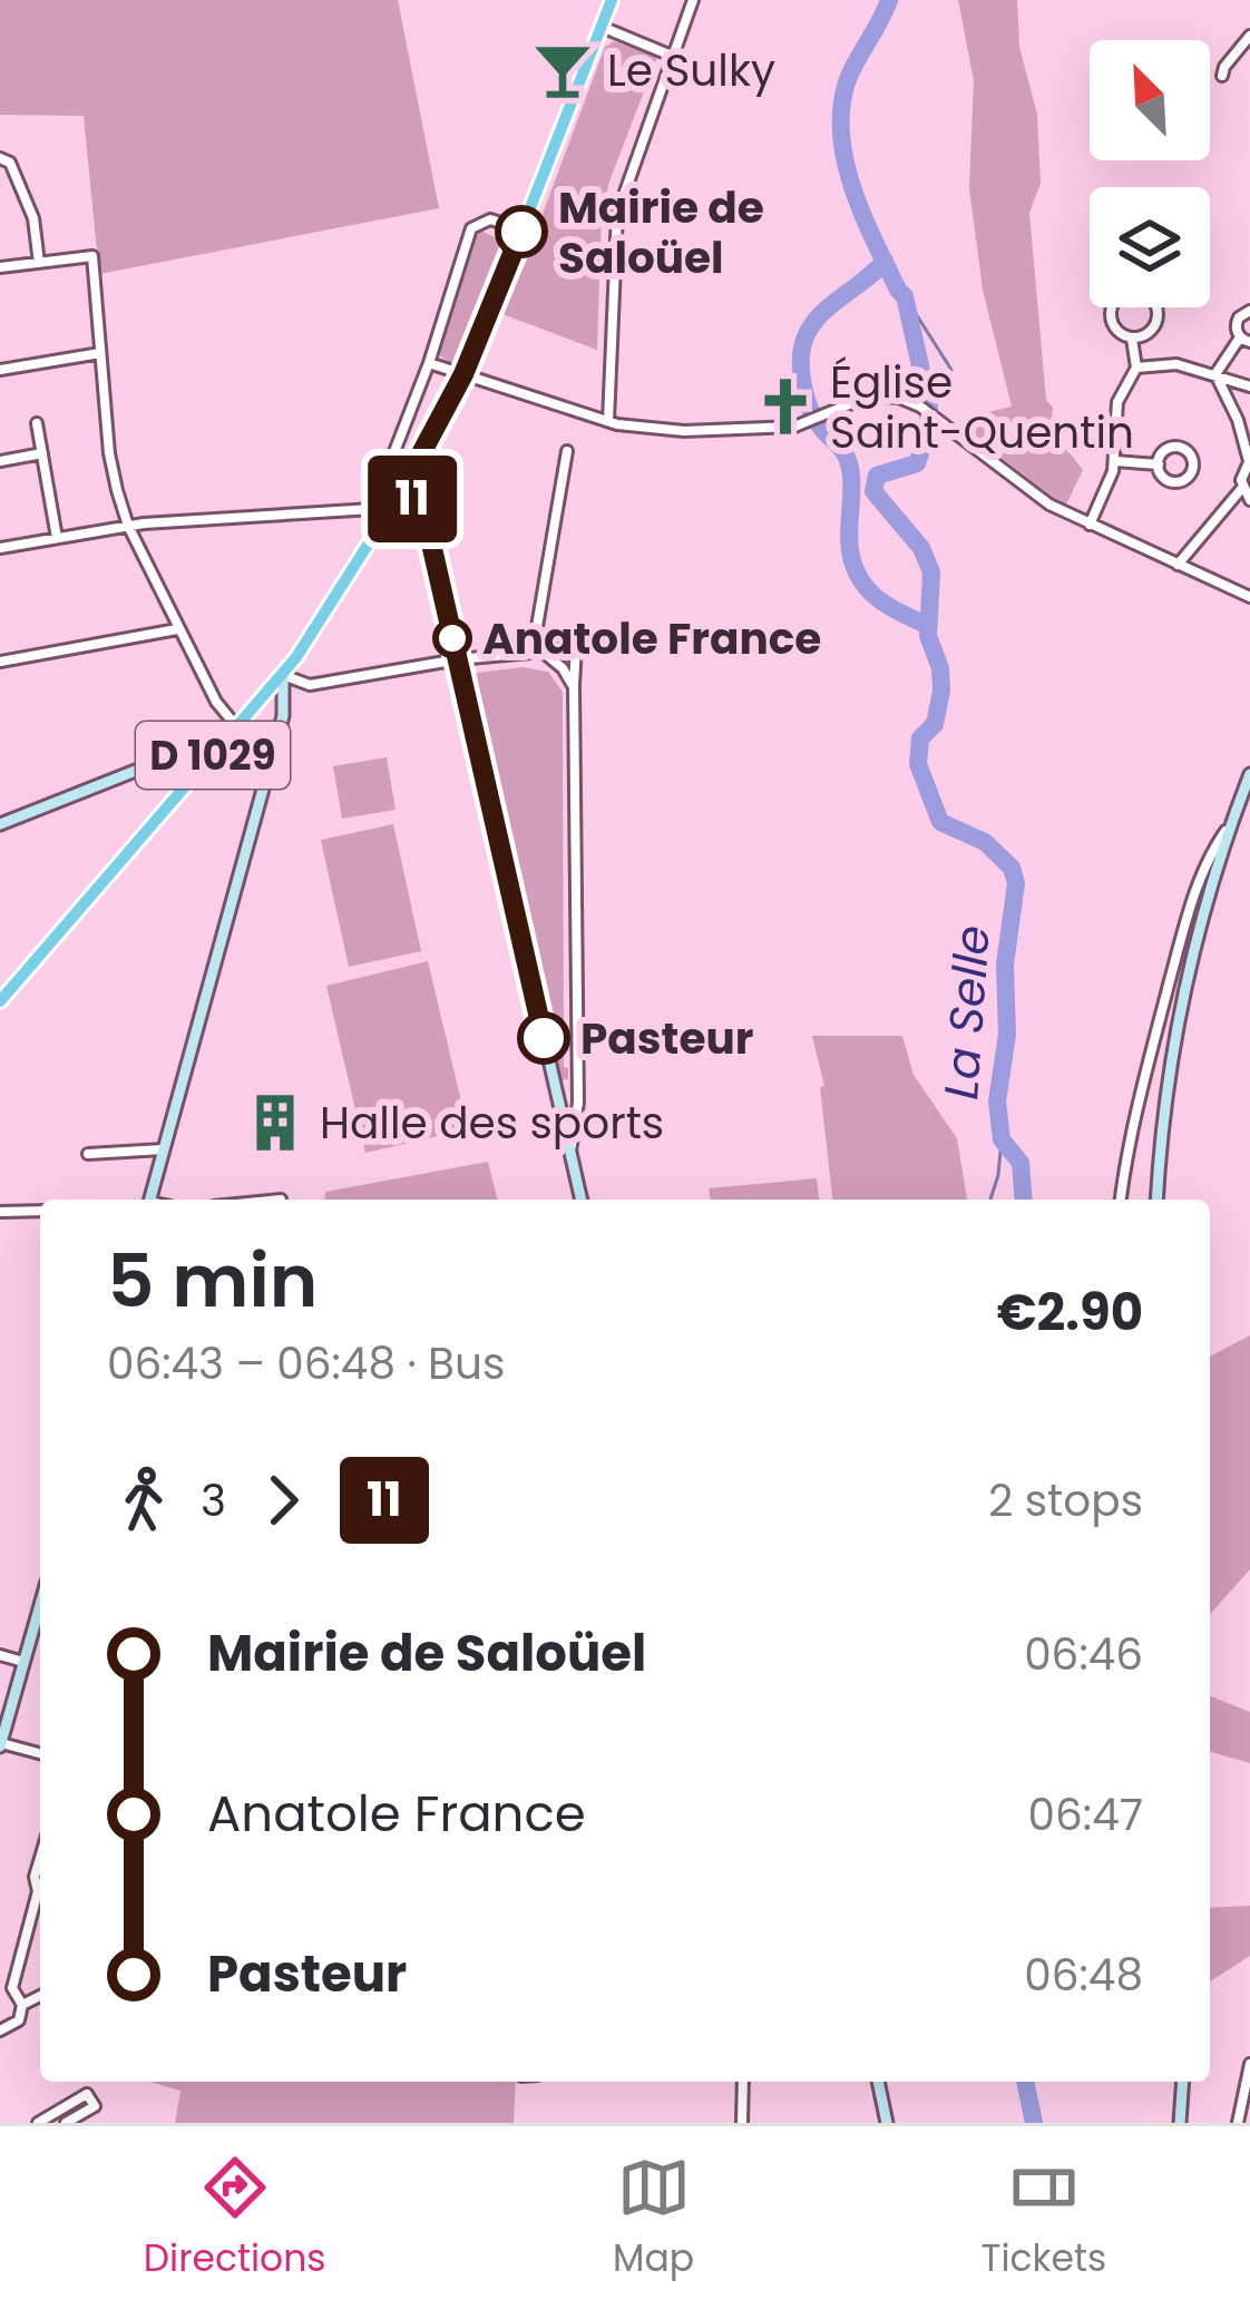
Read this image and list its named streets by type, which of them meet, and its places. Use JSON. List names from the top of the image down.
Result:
{
  "streets": {
    "main road": ["D 1029"]
  },
  "water": ["La Selle"],
  "places": {
    "bar": ["Le Sulky"],
    "other": ["Mairie de Saloüel", "Anatole France", "Pasteur"],
    "church": ["Église Saint-Quentin"],
    "building": ["Halle des sports"]
  },
  "lines": ["bus line 11"],
  "north": "top left",
  "page": {
    "on_map": "11",
    "heading": ["5 min", "06:43 – 06:48 · Bus", "€2.90"],
    "legs": ["3", "11", "2 stops"],
    "list": [
      {
        "name": "Mairie de Saloüel",
        "value": "06:46"
      },
      {
        "name": "Anatole France",
        "value": "06:47"
      },
      {
        "name": "Pasteur",
        "value": "06:48"
      }
    ],
    "tabs": ["Directions", "Map", "Tickets"]
  }
}
